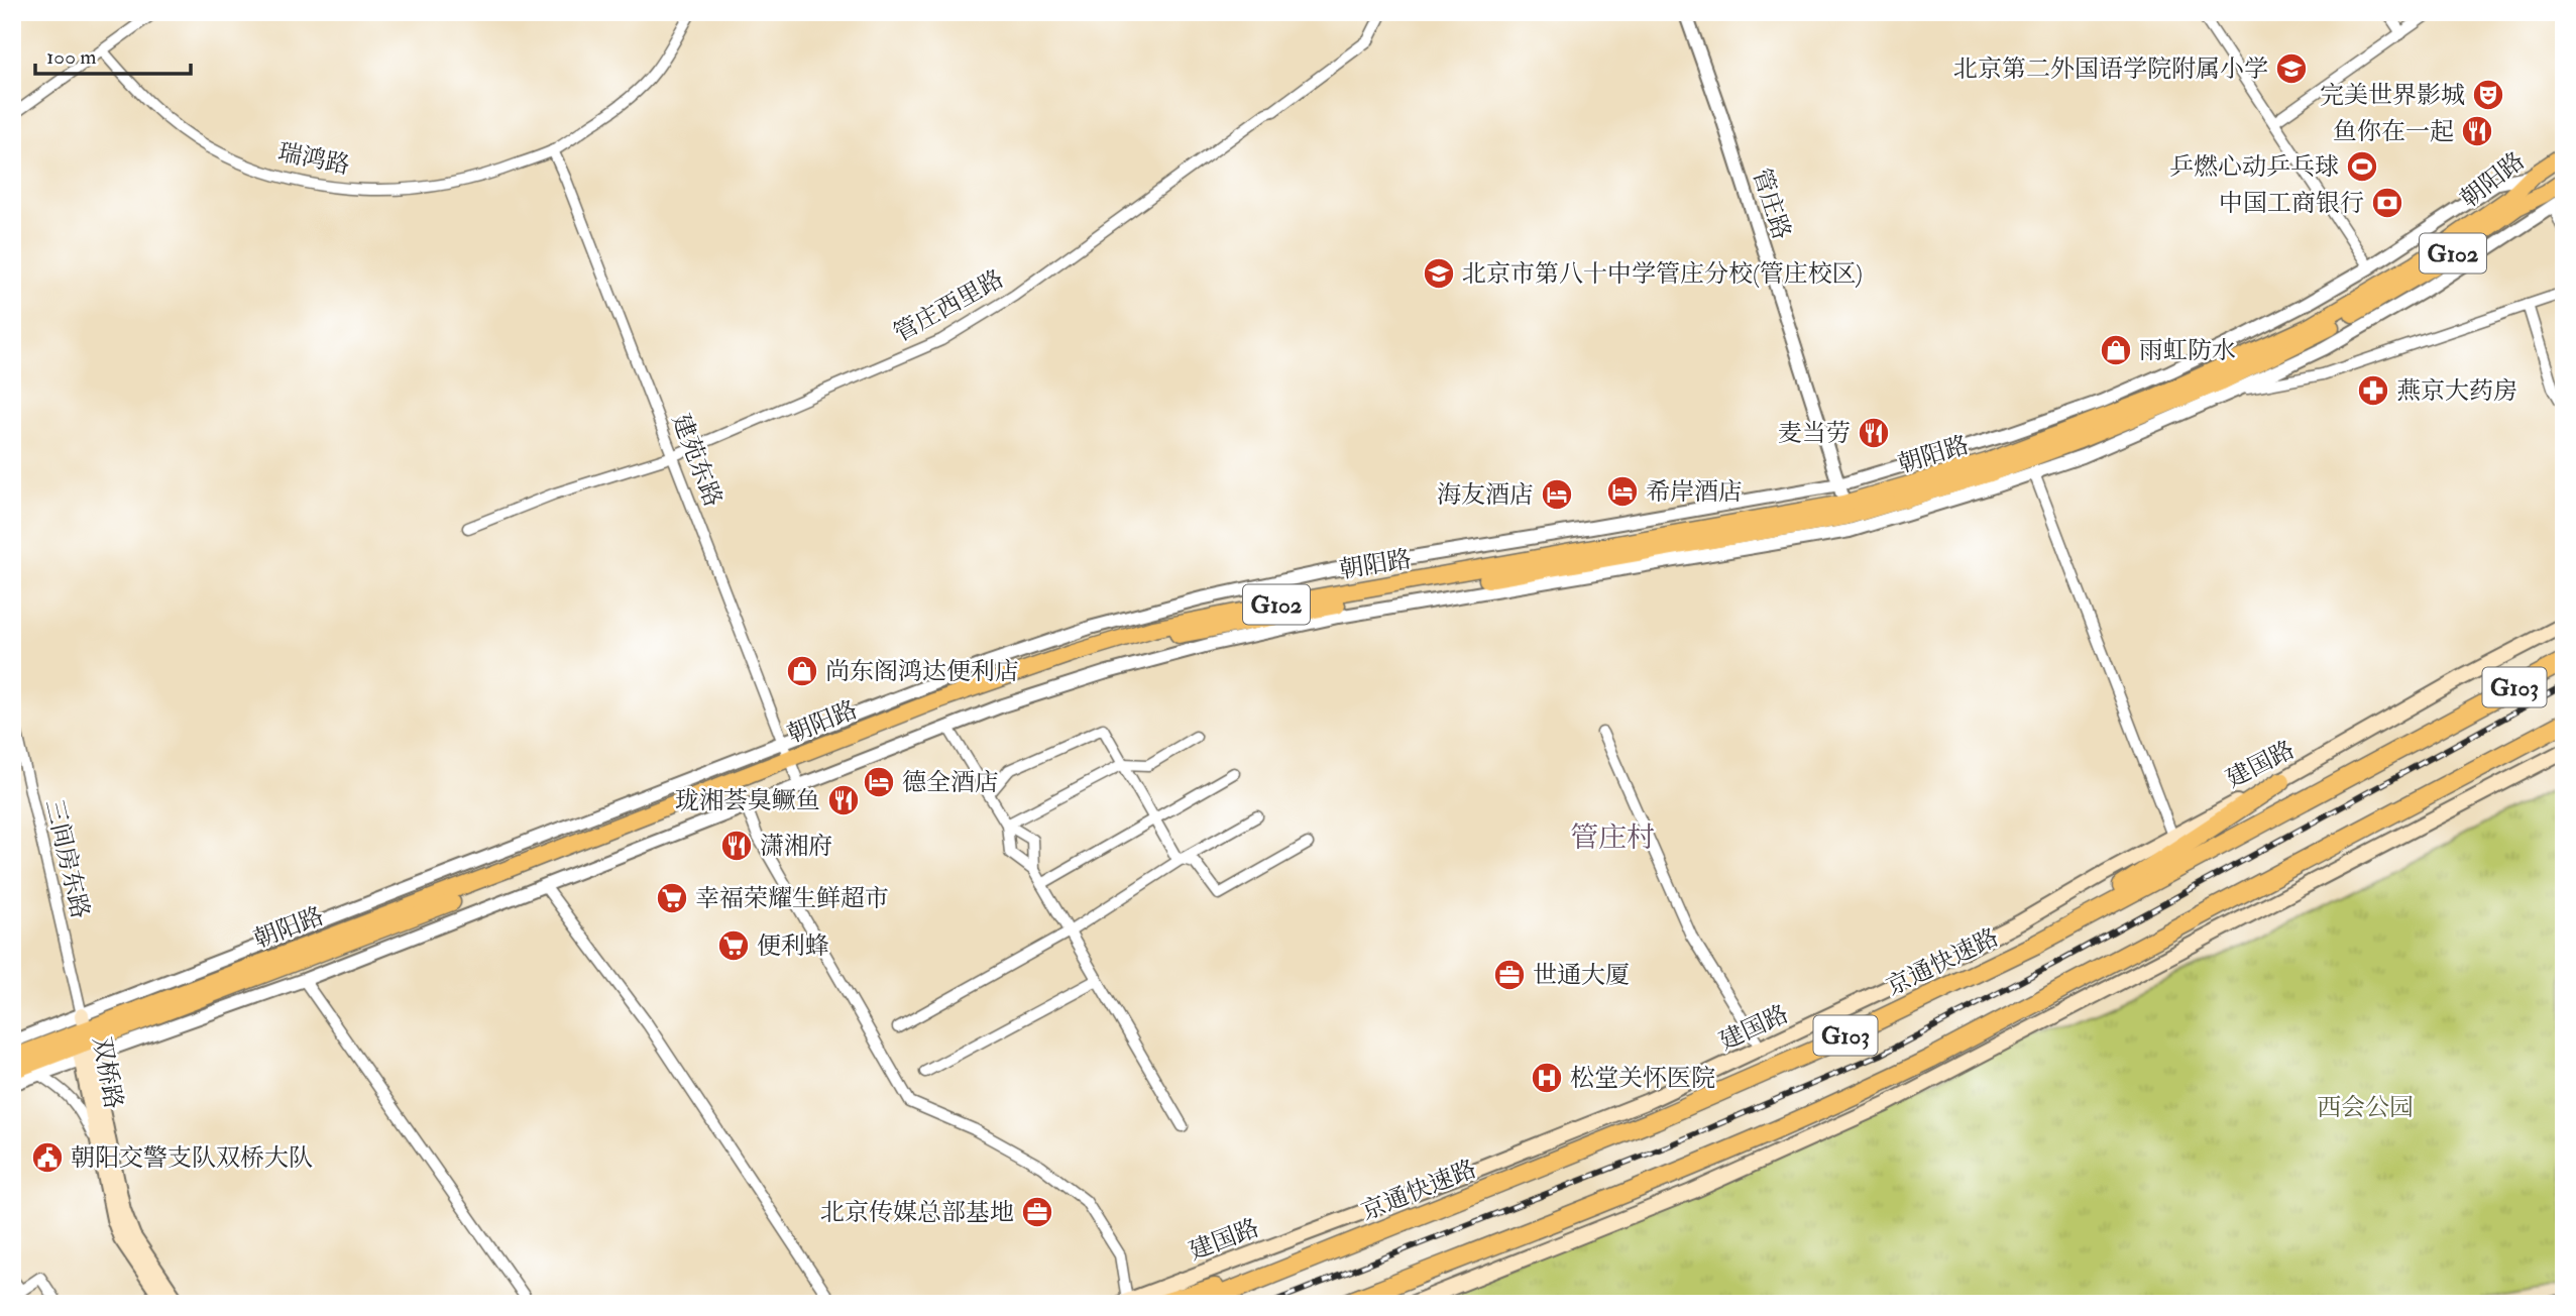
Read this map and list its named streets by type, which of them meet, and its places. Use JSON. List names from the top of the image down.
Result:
{
  "streets": {
    "highway": [
      "朝阳路",
      "G102",
      "G103",
      "京通快速路"
    ],
    "main road": ["建国路", "双桥路"],
    "street": [
      "瑞鸿路",
      "管庄路",
      "管庄西里路",
      "建苑东路",
      "三间房东路"
    ]
  },
  "crossings": [
    ["瑞鸿路", "建苑东路"],
    ["朝阳路", "管庄路"],
    ["朝阳路", "建苑东路"],
    ["朝阳路", "三间房东路"],
    ["朝阳路", "双桥路"],
    ["管庄西里路", "建苑东路"],
    ["三间房东路", "双桥路"]
  ],
  "districts": ["管庄村"],
  "parks": ["西会公园"],
  "places": {
    "school or university": ["北京第二外国语学院附属小学", "北京市第八十中学管庄分校(管庄校区)"],
    "theatre": ["完美世界影城"],
    "restaurant": [
      "鱼你在一起",
      "麦当劳",
      "珑湘荟臭鳜鱼",
      "潇湘府"
    ],
    "sports": ["乒燃心动乒乓球"],
    "bank": ["中国工商银行"],
    "shop": ["雨虹防水", "尚东阁鸿达便利店"],
    "pharmacy": ["燕京大药房"],
    "hotel": ["希岸酒店", "海友酒店", "德全酒店"],
    "supermarket": ["幸福荣耀生鲜超市", "便利蜂"],
    "office": ["世通大厦", "北京传媒总部基地"],
    "hospital": ["松堂关怀医院"],
    "public building": ["朝阳交警支队双桥大队"]
  },
  "scale_bar": "100 m"
}
